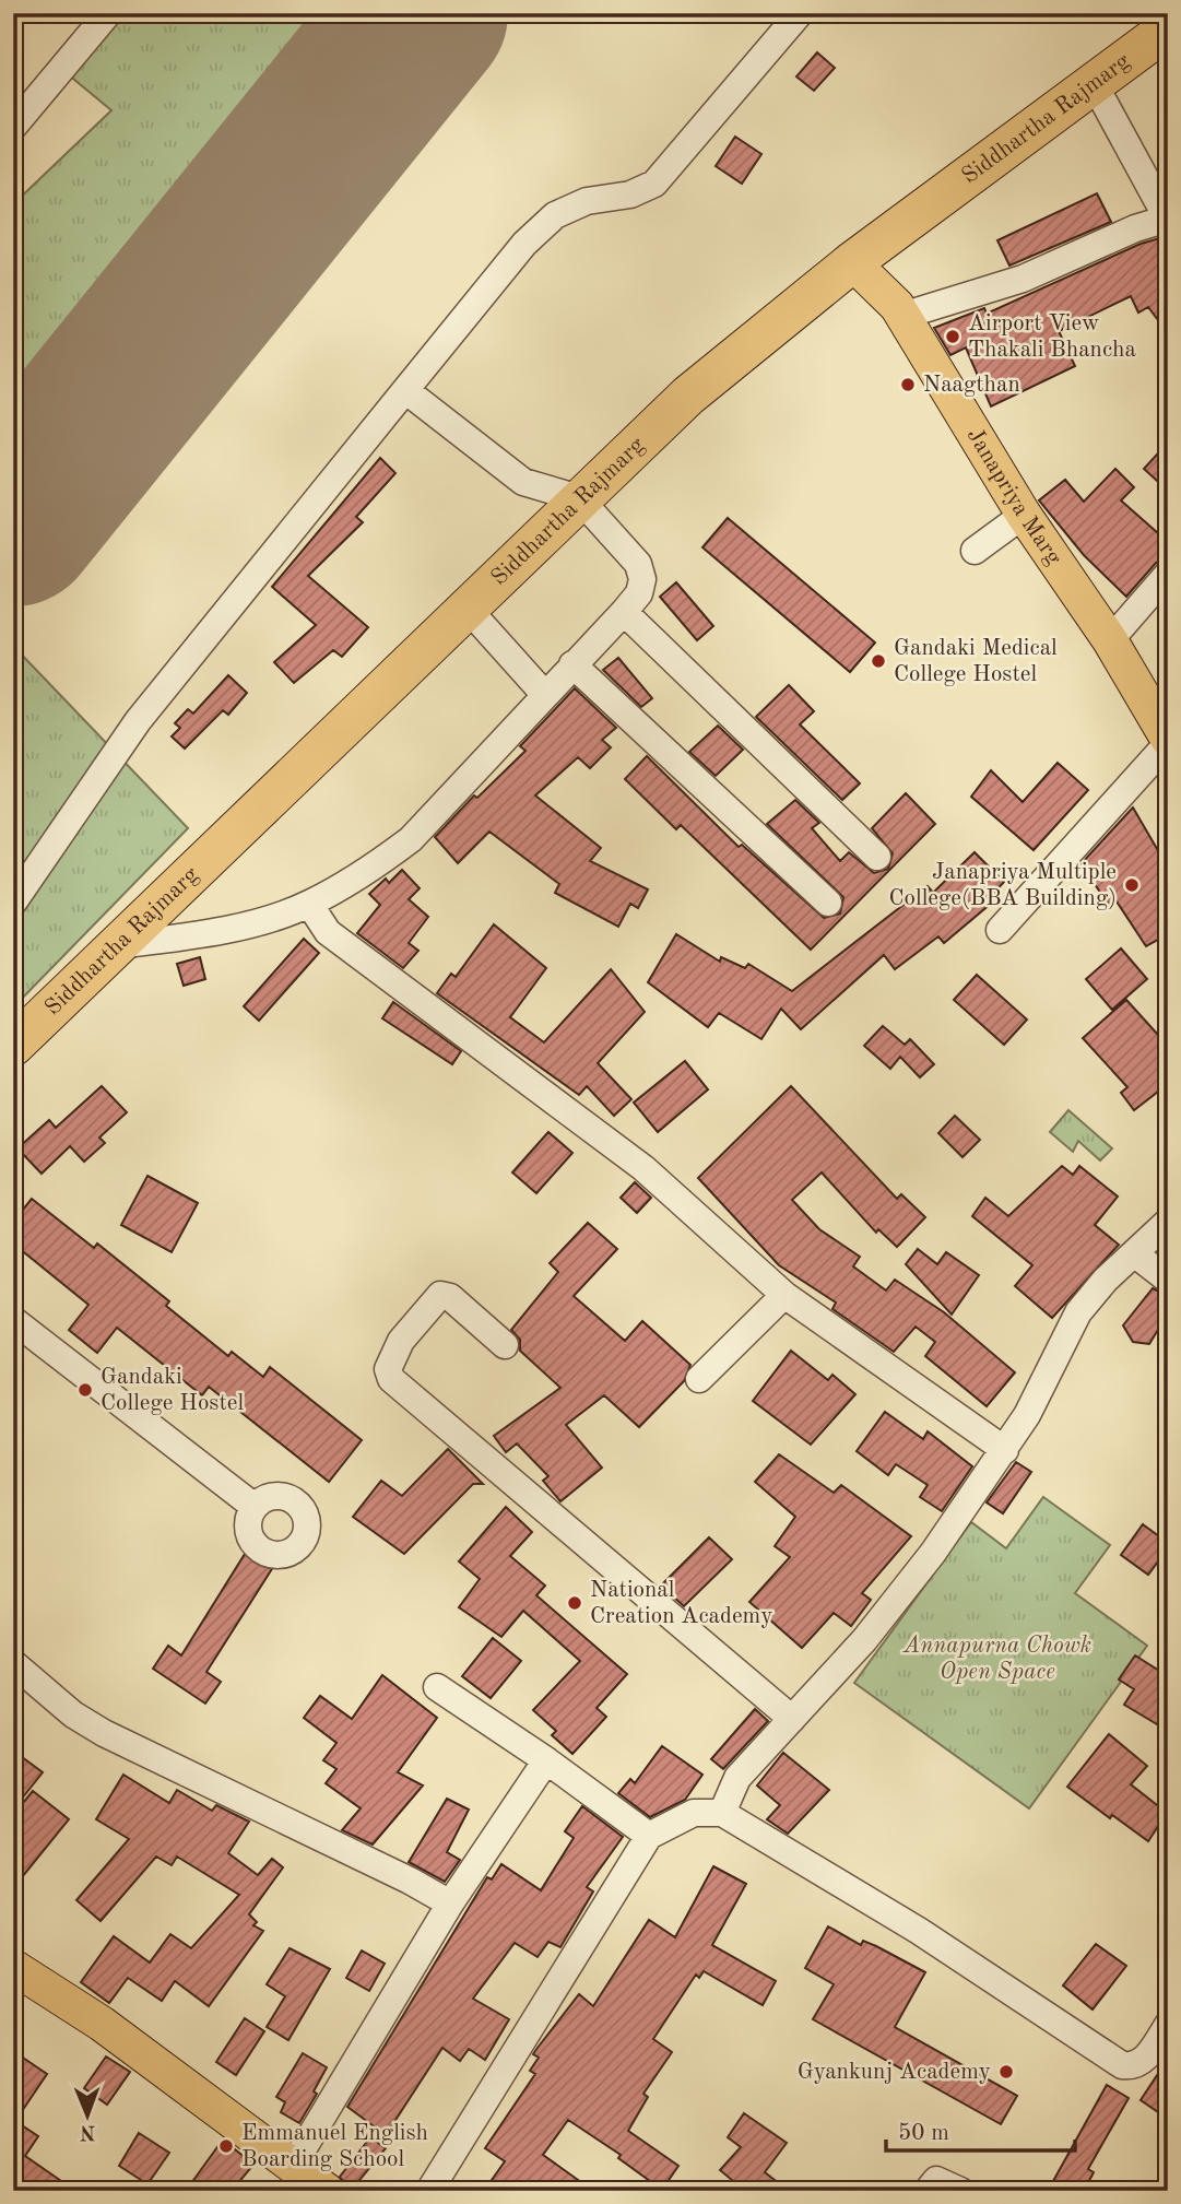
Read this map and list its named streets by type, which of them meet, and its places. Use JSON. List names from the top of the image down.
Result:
{
  "streets": {
    "highway": ["Siddhartha Rajmarg"],
    "main road": ["Janapriya Marg"]
  },
  "crossings": [
    ["Siddhartha Rajmarg", "Janapriya Marg"]
  ],
  "parks": ["Annapurna Chowk Open Space"],
  "places": [
    "Airport View Thakali Bhancha",
    "Naagthan",
    "Gandaki Medical College Hostel",
    "Janapriya Multiple College(BBA Building)",
    "Gandaki College Hostel",
    "National Creation Academy",
    "Gyankunj Academy",
    "Emmanuel English Boarding School"
  ],
  "scale_bar": "50 m",
  "north": "bottom"
}
